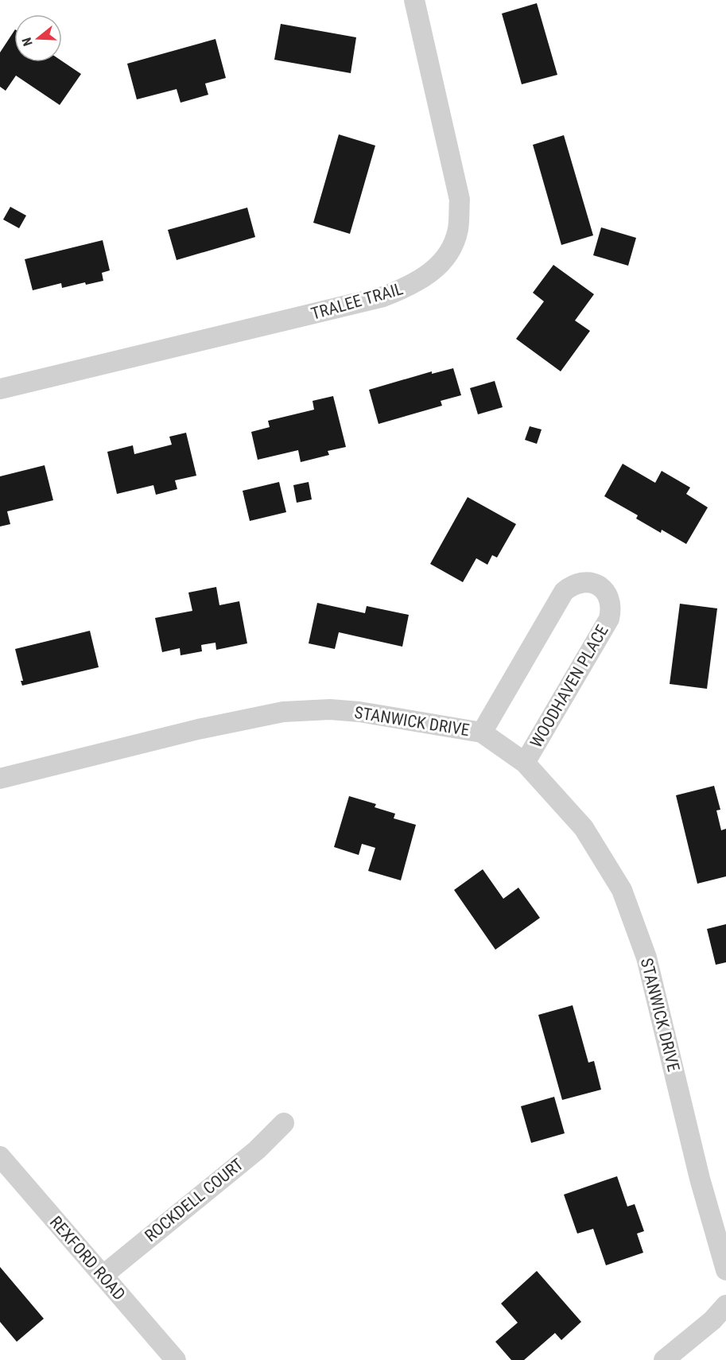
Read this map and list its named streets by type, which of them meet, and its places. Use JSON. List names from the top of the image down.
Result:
{
  "streets": {
    "street": [
      "TRALEE TRAIL",
      "WOODHAVEN PLACE",
      "STANWICK DRIVE",
      "ROCKDELL COURT",
      "REXFORD ROAD"
    ]
  },
  "crossings": [
    ["WOODHAVEN PLACE", "STANWICK DRIVE"],
    ["ROCKDELL COURT", "REXFORD ROAD"]
  ],
  "north": "left"
}
